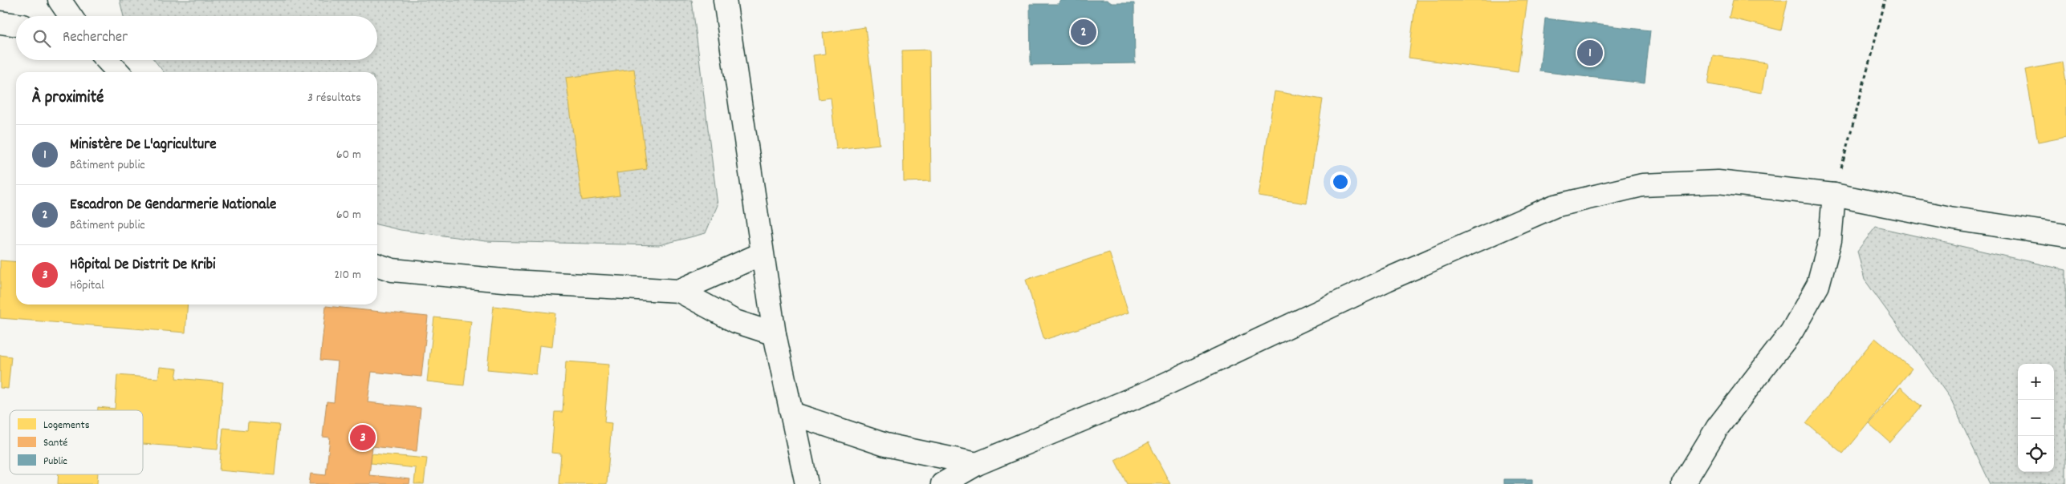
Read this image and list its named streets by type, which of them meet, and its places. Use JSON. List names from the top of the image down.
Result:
{
  "legend": ["Logements", "Santé", "Public"],
  "page": {
    "search": "Rechercher",
    "pins": ["2", "1", "3"],
    "heading": ["À proximité", "3 résultats"],
    "list": [
      {
        "mark": "1",
        "name": "Ministère De L'agriculture",
        "note": "Bâtiment public",
        "value": "60 m"
      },
      {
        "mark": "2",
        "name": "Escadron De Gendarmerie Nationale",
        "note": "Bâtiment public",
        "value": "60 m"
      },
      {
        "mark": "3",
        "name": "Hôpital De Distrit De Kribi",
        "note": "Hôpital",
        "value": "210 m"
      }
    ],
    "map_buttons": ["+", "−"]
  }
}
